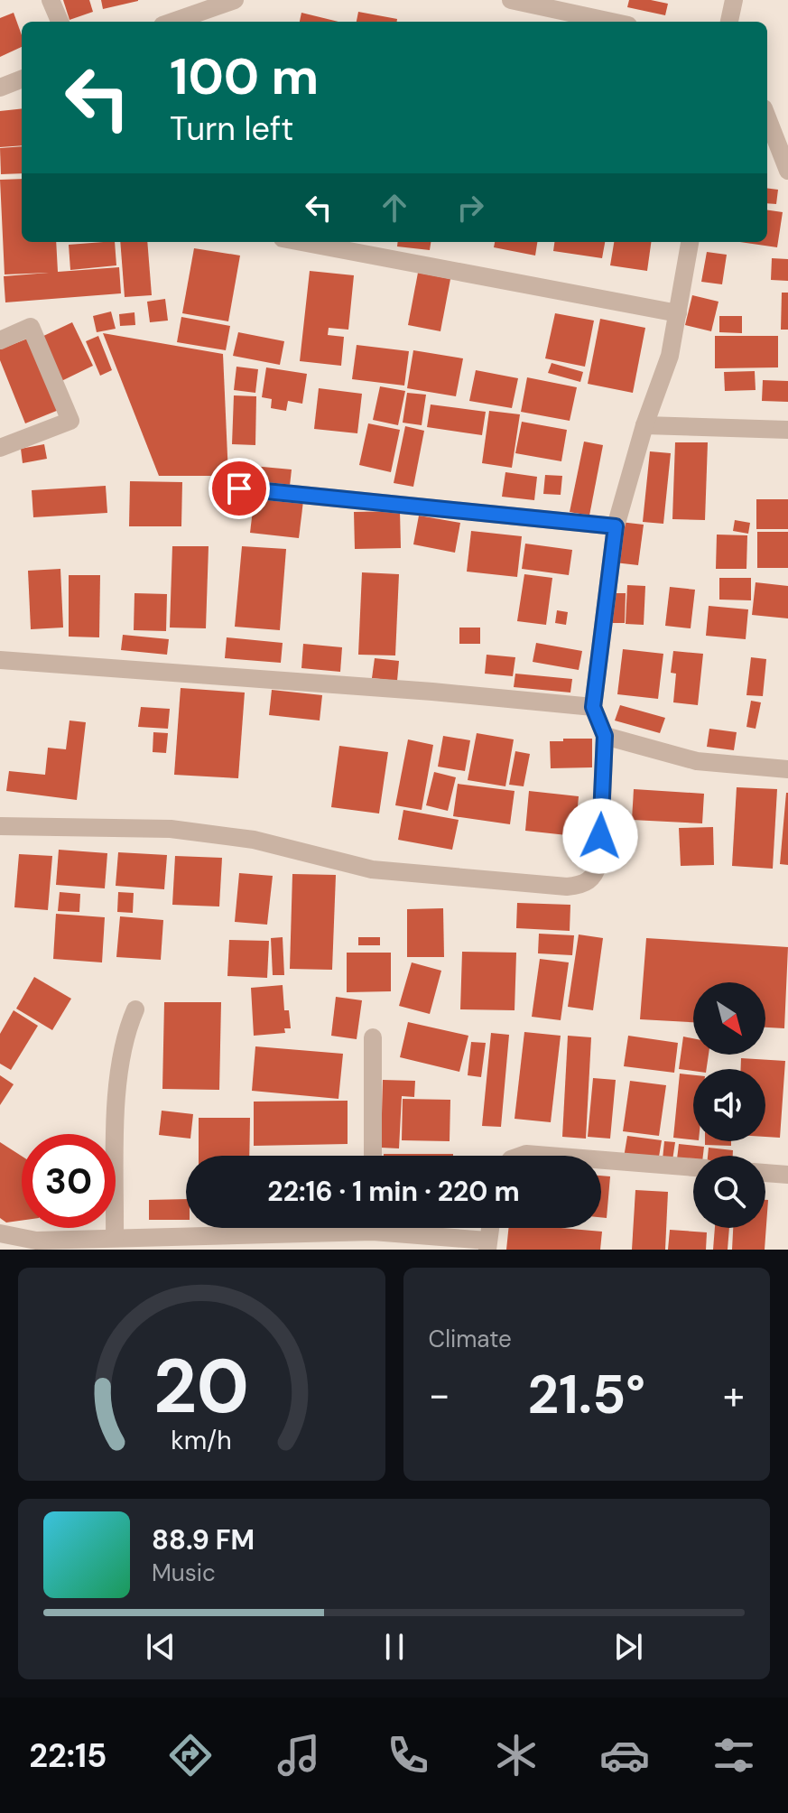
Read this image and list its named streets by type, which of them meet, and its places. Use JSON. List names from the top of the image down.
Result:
{
  "north": "bottom right",
  "page": {
    "turn": ["100 m", "Turn left"],
    "limit": "30",
    "trip": "22:16 · 1 min · 220 m",
    "tile": "Climate",
    "heat": ["−", "21.5°", "+"],
    "song": ["88.9 FM", "Music"],
    "tabs": "22:15",
    "gauge": ["20", "km/h"]
  }
}
